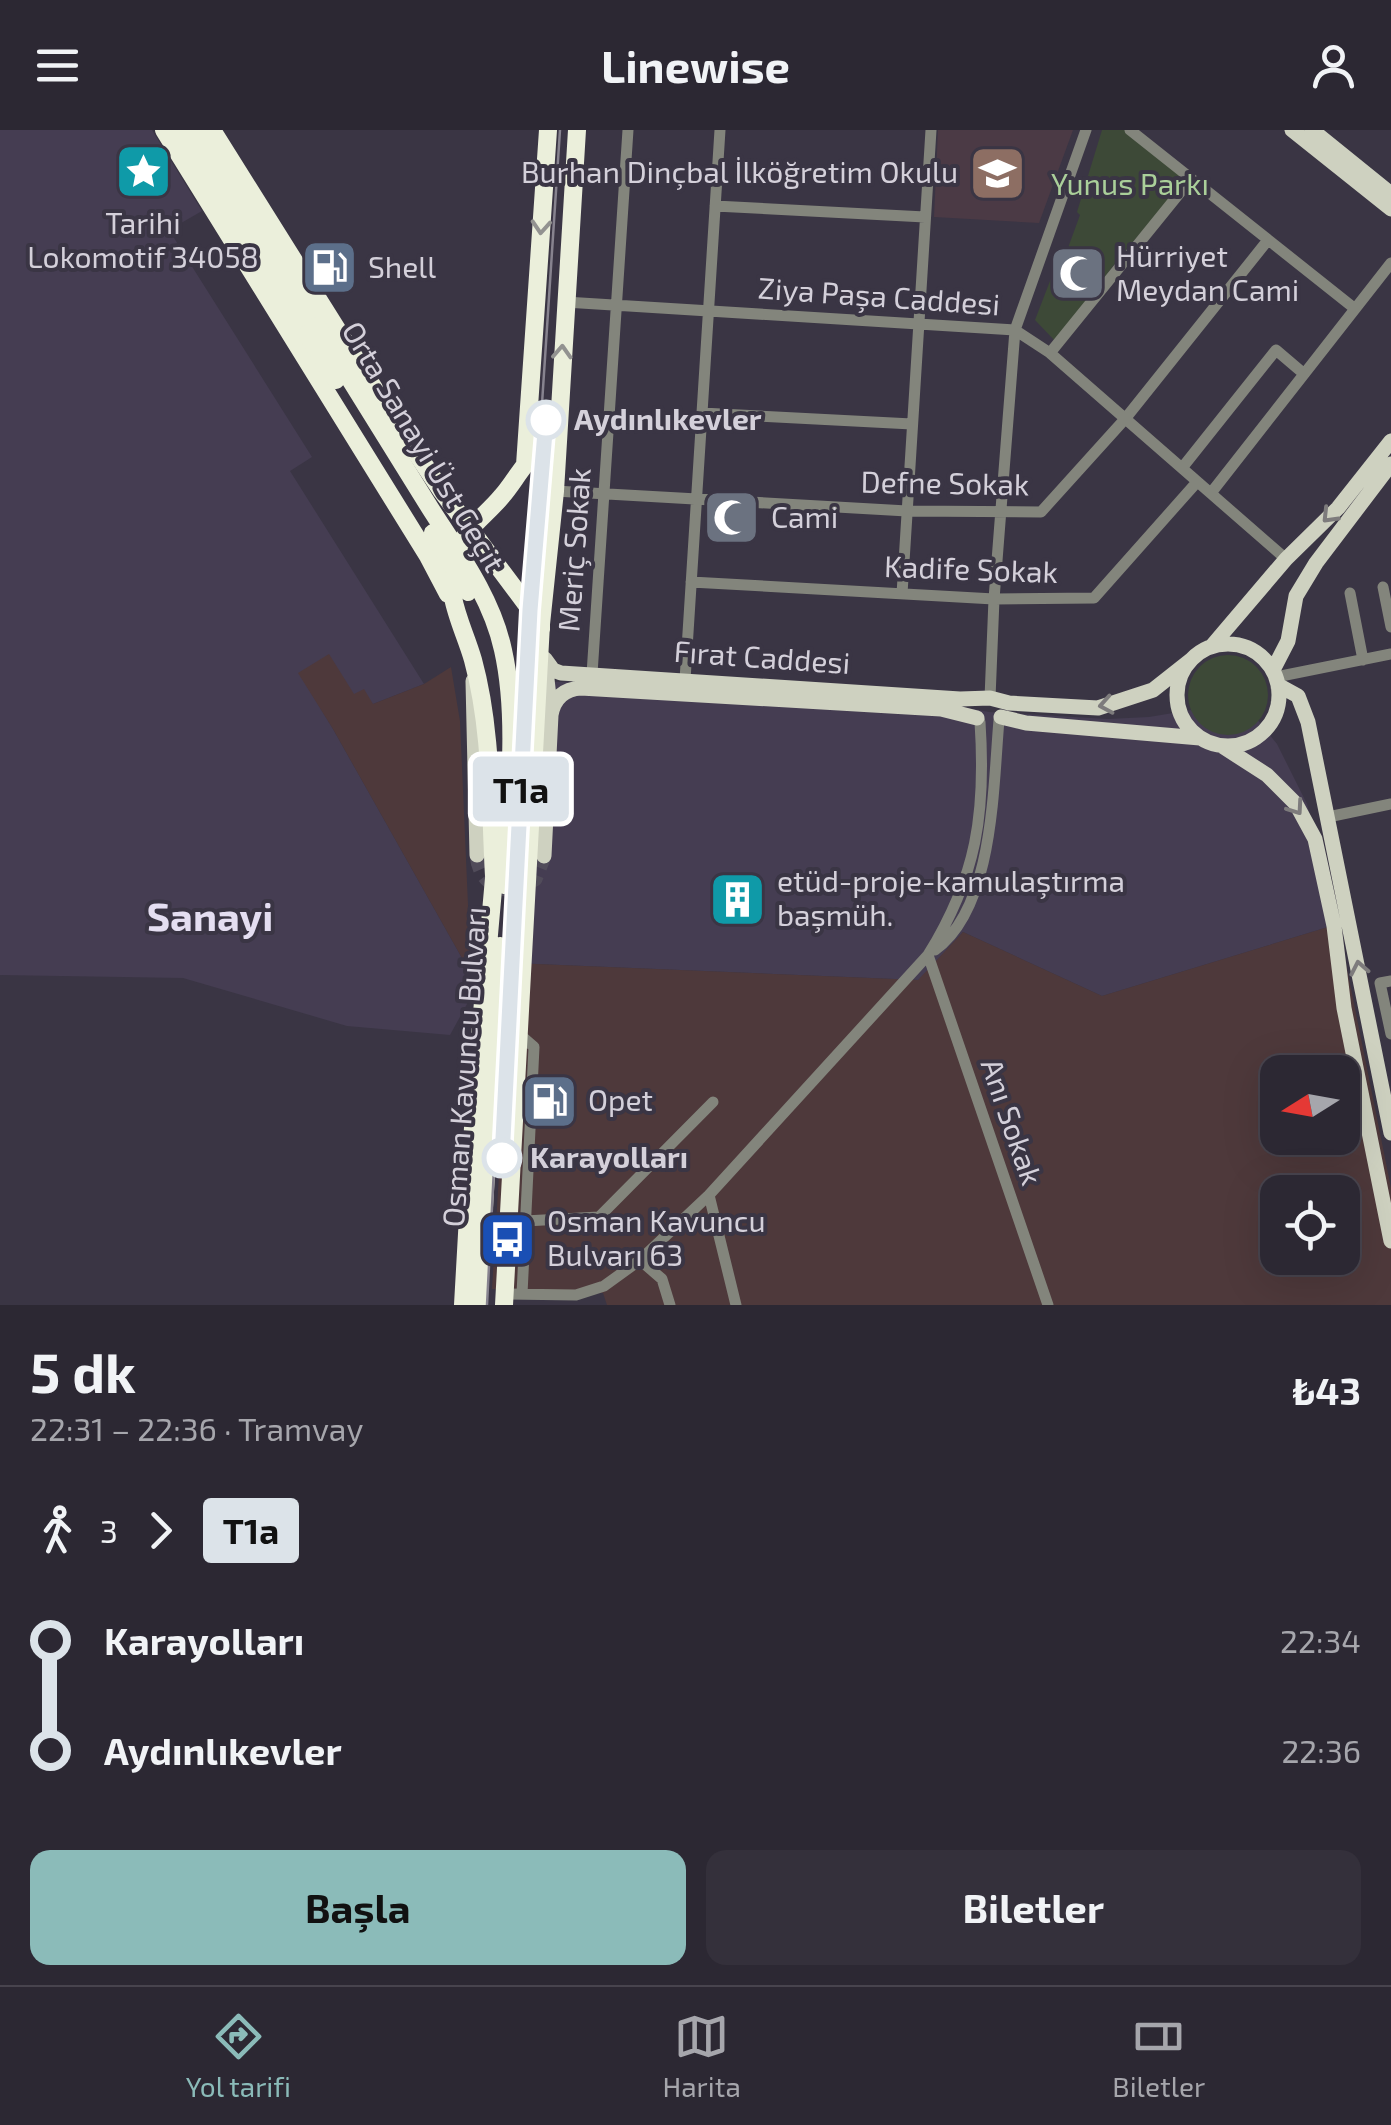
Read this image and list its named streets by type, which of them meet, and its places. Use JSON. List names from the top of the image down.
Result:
{
  "streets": {
    "highway": ["Orta Sanayi Üst Geçit", "Osman Kavuncu Bulvarı"],
    "main road": ["Fırat Caddesi"],
    "street": [
      "Ziya Paşa Caddesi",
      "Defne Sokak",
      "Meriç Sokak",
      "Kadife Sokak",
      "Anı Sokak"
    ]
  },
  "crossings": [
    ["Ziya Paşa Caddesi", "Defne Sokak"],
    ["Ziya Paşa Caddesi", "Meriç Sokak"],
    ["Ziya Paşa Caddesi", "Kadife Sokak"],
    ["Orta Sanayi Üst Geçit", "Osman Kavuncu Bulvarı"],
    ["Defne Sokak", "Meriç Sokak"],
    ["Meriç Sokak", "Fırat Caddesi"]
  ],
  "districts": ["Sanayi"],
  "parks": ["Yunus Parkı"],
  "places": {
    "place": ["Tarihi Lokomotif 34058"],
    "school or university": ["Burhan Dinçbal İlköğretim Okulu"],
    "fuel station": ["Shell", "Opet"],
    "mosque": ["Hürriyet Meydan Cami", "Cami"],
    "other": ["Aydınlıkevler", "Karayolları"],
    "building": ["etüd-proje-kamulaştırma başmüh."],
    "bus stop": ["Osman Kavuncu Bulvarı 63"]
  },
  "lines": ["tram line T1a"],
  "north": "left",
  "page": {
    "header": "Linewise",
    "on_map": "T1a",
    "heading": ["5 dk", "22:31 – 22:36 · Tramvay", "₺43"],
    "legs": ["3", "T1a"],
    "list": [
      {
        "name": "Karayolları",
        "value": "22:34"
      },
      {
        "name": "Aydınlıkevler",
        "value": "22:36"
      }
    ],
    "buttons": ["Başla", "Biletler"],
    "tabs": ["Yol tarifi", "Harita", "Biletler"]
  }
}
